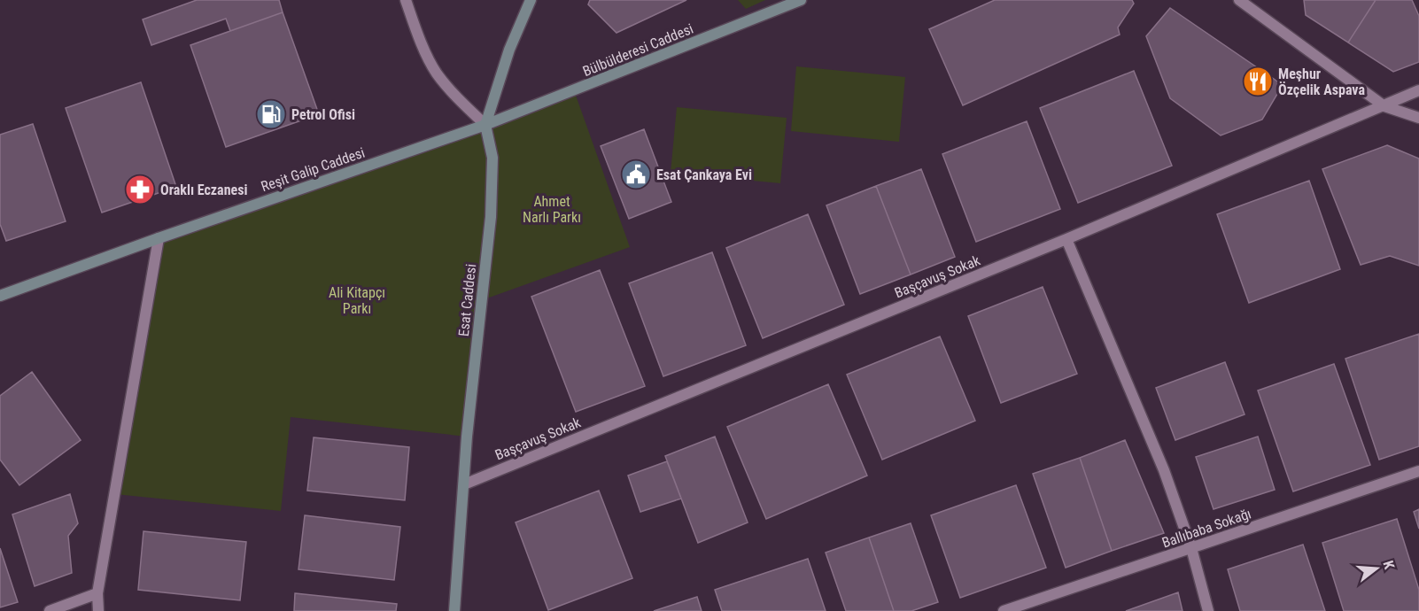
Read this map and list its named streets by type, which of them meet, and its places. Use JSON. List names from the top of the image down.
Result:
{
  "streets": {
    "main road": ["Bülbülderesi Caddesi", "Reşit Galip Caddesi", "Esat Caddesi"],
    "street": ["Başçavuş Sokak", "Ballıbaba Sokağı"]
  },
  "crossings": [
    ["Bülbülderesi Caddesi", "Reşit Galip Caddesi"],
    ["Bülbülderesi Caddesi", "Esat Caddesi"],
    ["Reşit Galip Caddesi", "Esat Caddesi"],
    ["Başçavuş Sokak", "Esat Caddesi"]
  ],
  "parks": ["Ahmet Narlı Parkı", "Ali Kitapçı Parkı"],
  "places": {
    "restaurant": ["Meşhur Özçelik Aspava"],
    "fuel station": ["Petrol Ofisi"],
    "public building": ["Esat Çankaya Evi"],
    "pharmacy": ["Oraklı Eczanesi"]
  },
  "north": "right"
}
